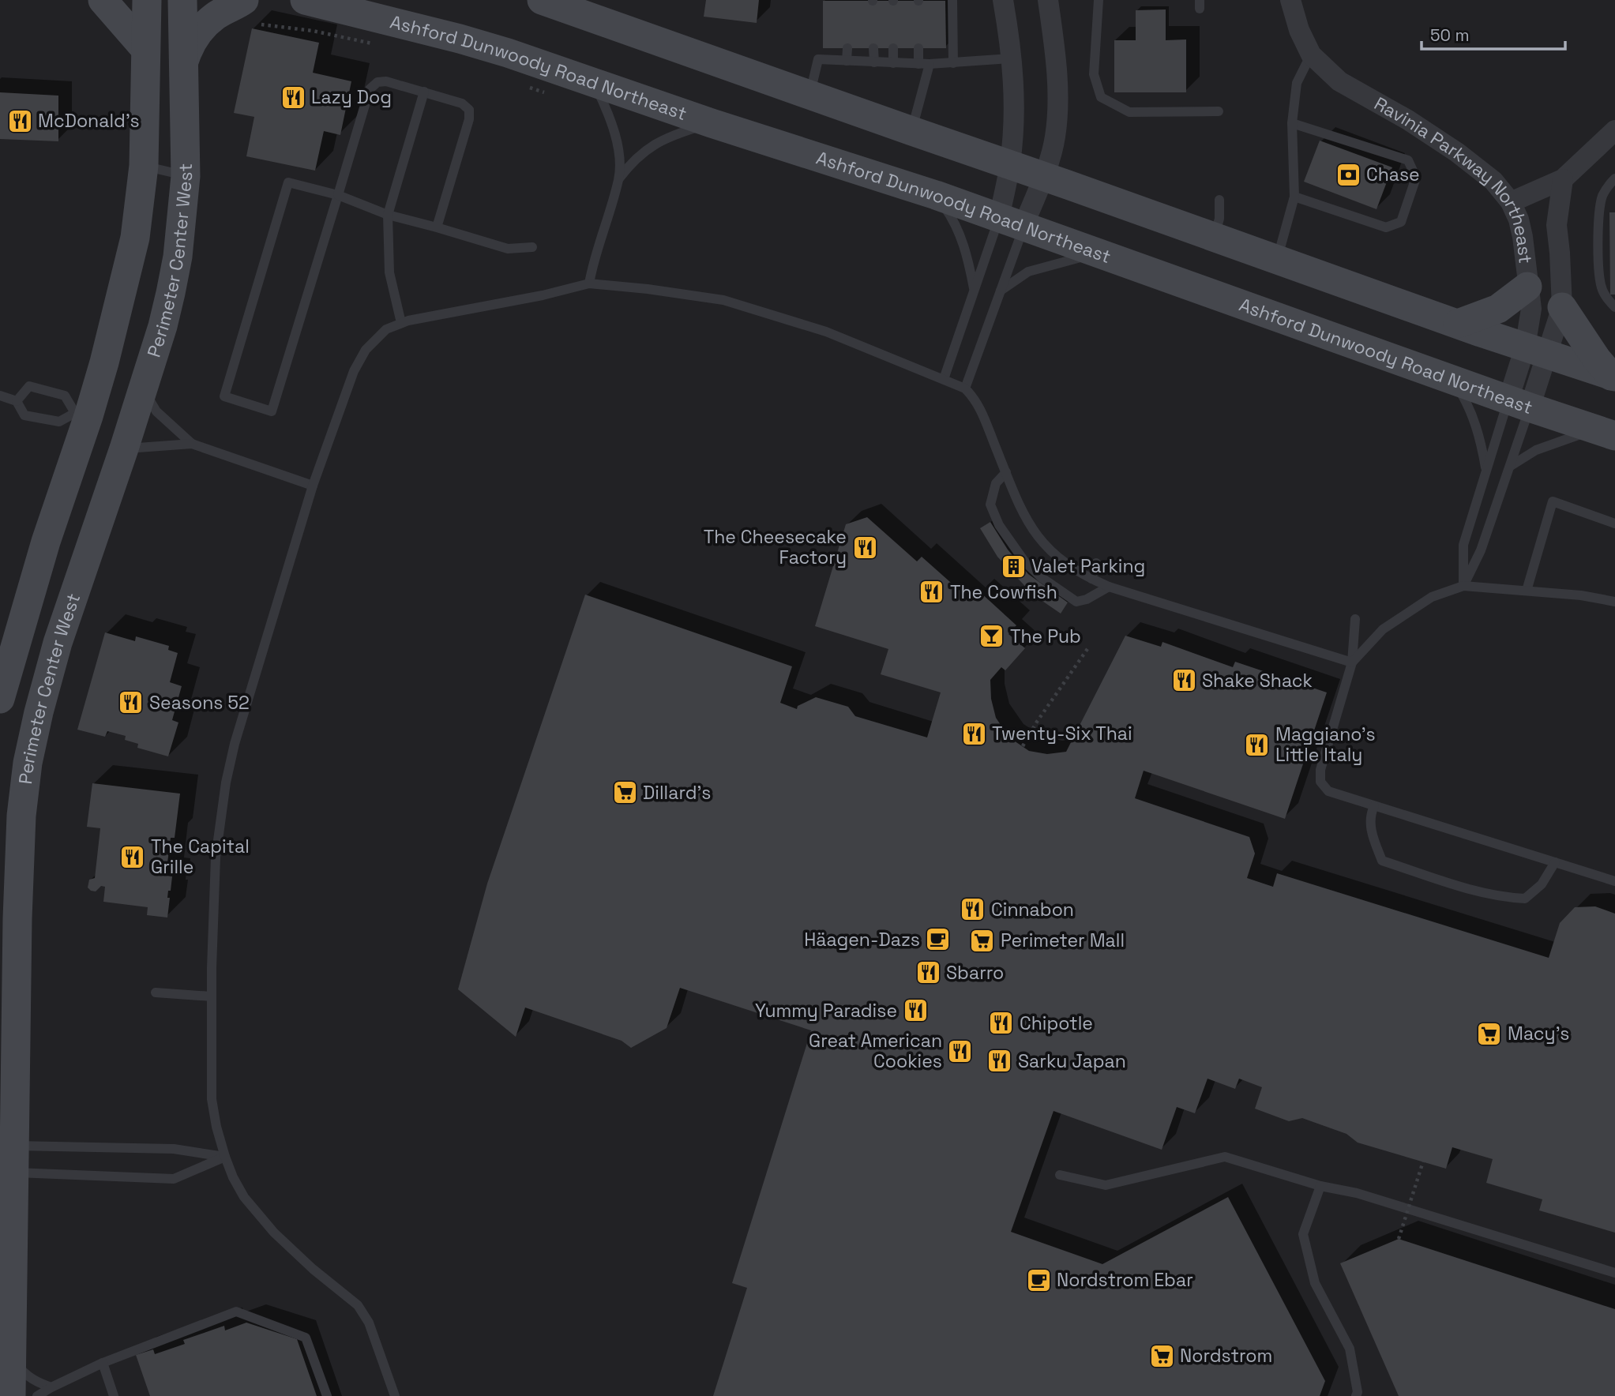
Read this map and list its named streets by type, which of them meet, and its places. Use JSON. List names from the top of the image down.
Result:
{
  "streets": {
    "main road": ["Ashford Dunwoody Road Northeast", "Perimeter Center West"],
    "street": ["Ravinia Parkway Northeast"]
  },
  "crossings": [
    ["Ashford Dunwoody Road Northeast", "Ravinia Parkway Northeast"]
  ],
  "places": {
    "restaurant": [
      "Lazy Dog",
      "McDonald's",
      "The Cheesecake Factory",
      "The Cowfish",
      "Shake Shack",
      "Seasons 52",
      "Twenty-Six Thai",
      "Maggiano's Little Italy",
      "The Capital Grille",
      "Cinnabon",
      "Sbarro",
      "Yummy Paradise",
      "Chipotle",
      "Great American Cookies",
      "Sarku Japan"
    ],
    "bank": ["Chase"],
    "building": ["Valet Parking"],
    "bar": ["The Pub"],
    "supermarket": [
      "Dillard's",
      "Perimeter Mall",
      "Macy's",
      "Nordstrom"
    ],
    "cafe": ["Häagen-Dazs", "Nordstrom Ebar"]
  },
  "scale_bar": "50 m"
}
